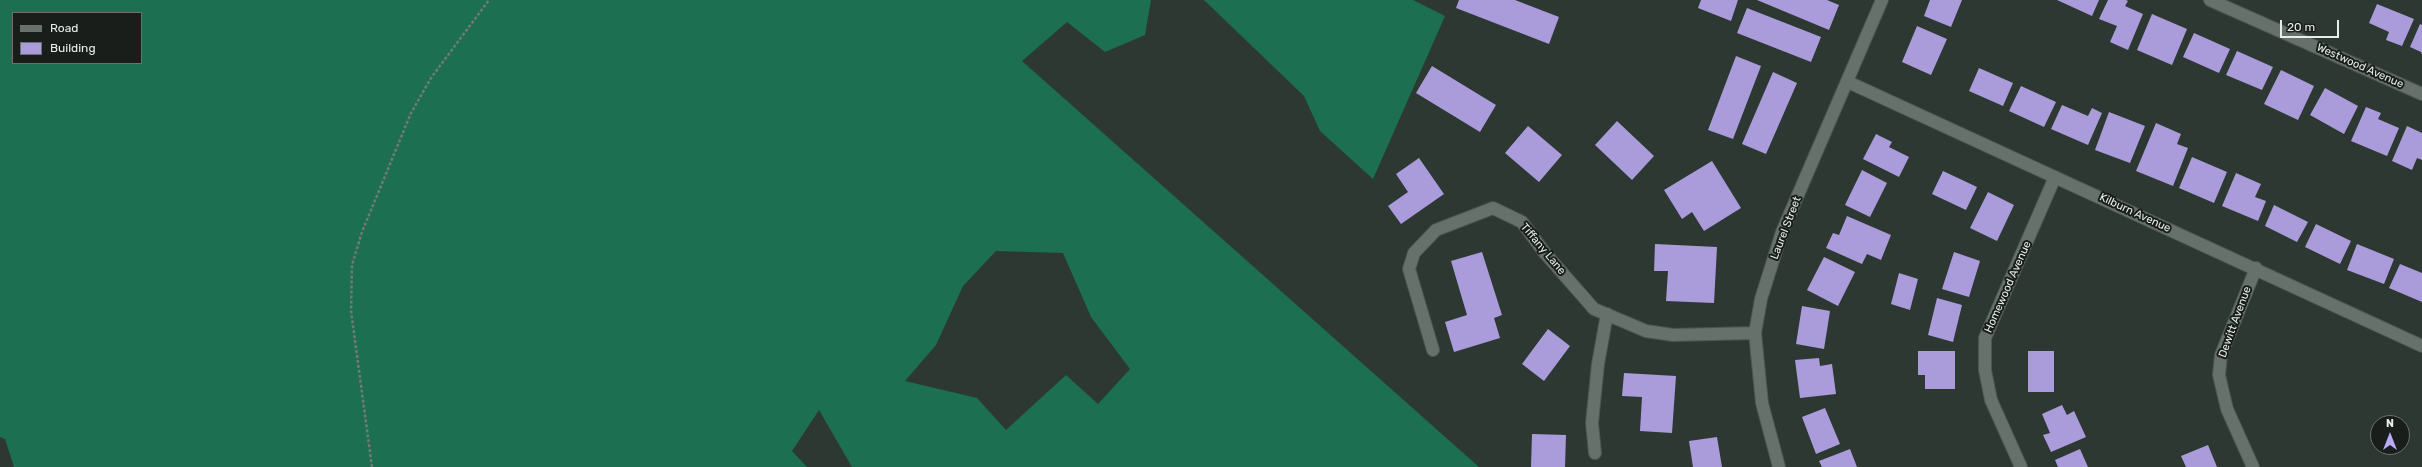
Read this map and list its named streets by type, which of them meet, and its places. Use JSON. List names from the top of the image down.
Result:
{
  "streets": {
    "street": [
      "Westwood Avenue",
      "Kilburn Avenue",
      "Laurel Street",
      "Tiffany Lane",
      "Homewood Avenue",
      "Dewitt Avenue"
    ]
  },
  "crossings": [
    ["Kilburn Avenue", "Laurel Street"],
    ["Kilburn Avenue", "Homewood Avenue"],
    ["Kilburn Avenue", "Dewitt Avenue"],
    ["Laurel Street", "Tiffany Lane"]
  ],
  "legend": ["Road", "Building"],
  "scale_bar": "20 m",
  "north": "top"
}
